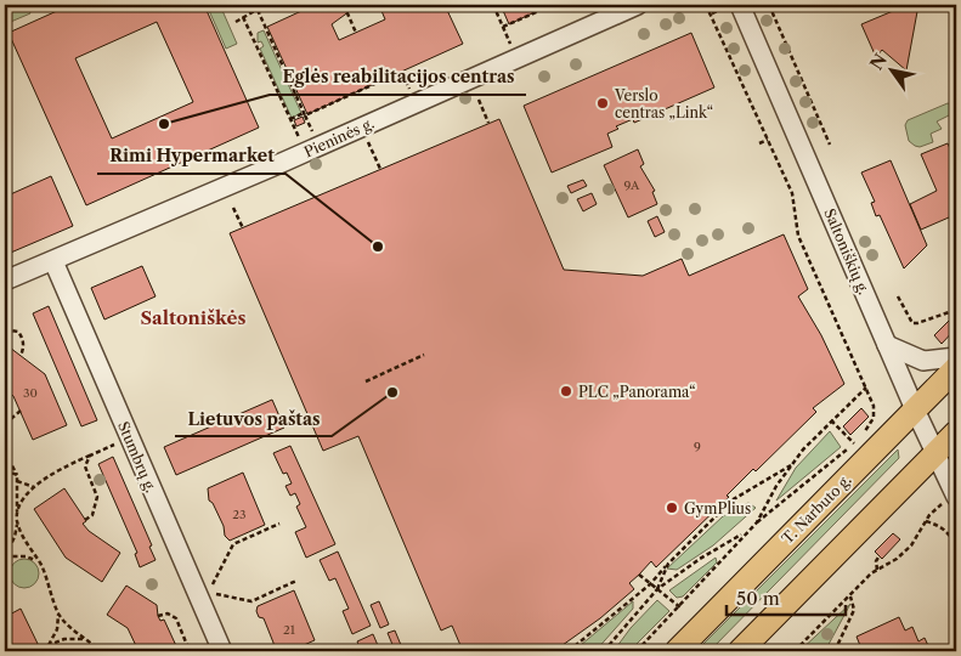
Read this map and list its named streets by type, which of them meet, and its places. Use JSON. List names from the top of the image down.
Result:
{
  "streets": {
    "main road": ["T. Narbuto g."],
    "street": ["Pieninės g.", "Saltoniškių g.", "Stumbrų g."]
  },
  "crossings": [
    ["Pieninės g.", "Stumbrų g."],
    ["Saltoniškių g.", "T. Narbuto g."]
  ],
  "districts": ["Saltoniškės"],
  "places": [
    "Verslo centras „Link“",
    "Eglės reabilitacijos centras",
    "Rimi Hypermarket",
    "PLC „Panorama“",
    "Lietuvos paštas",
    "GymPlius"
  ],
  "house_numbers": [
    "9A",
    "30",
    "9",
    "23",
    "21"
  ],
  "scale_bar": "50 m",
  "north": "top left"
}
